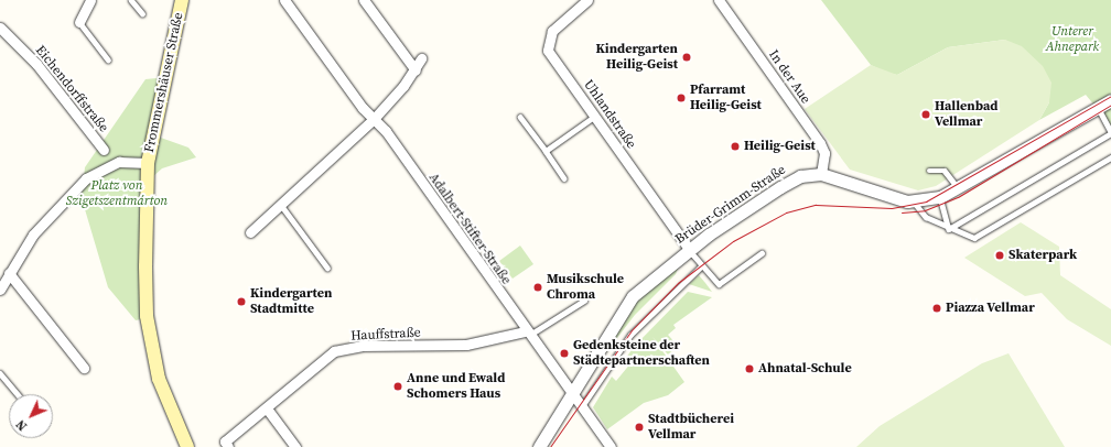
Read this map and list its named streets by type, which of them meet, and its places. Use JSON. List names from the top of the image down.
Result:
{
  "streets": {
    "main road": ["Frommershäuser Straße"],
    "street": [
      "In der Aue",
      "Eichendorffstraße",
      "Uhlandstraße",
      "Brüder-Grimm-Straße",
      "Adalbert-Stifter-Straße",
      "Hauffstraße"
    ]
  },
  "crossings": [
    ["In der Aue", "Brüder-Grimm-Straße"],
    ["Uhlandstraße", "Brüder-Grimm-Straße"],
    ["Brüder-Grimm-Straße", "Adalbert-Stifter-Straße"],
    ["Adalbert-Stifter-Straße", "Hauffstraße"]
  ],
  "parks": ["Unterer Ahnepark", "Platz von Szigetszentmárton"],
  "places": [
    "Kindergarten Heilig-Geist",
    "Pfarramt Heilig-Geist",
    "Hallenbad Vellmar",
    "Heilig-Geist",
    "Skaterpark",
    "Musikschule Chroma",
    "Kindergarten Stadtmitte",
    "Piazza Vellmar",
    "Gedenksteine der Städtepartnerschaften",
    "Ahnatal-Schule",
    "Anne und Ewald Schomers Haus",
    "Stadtbücherei Vellmar"
  ],
  "north": "bottom left"
}
